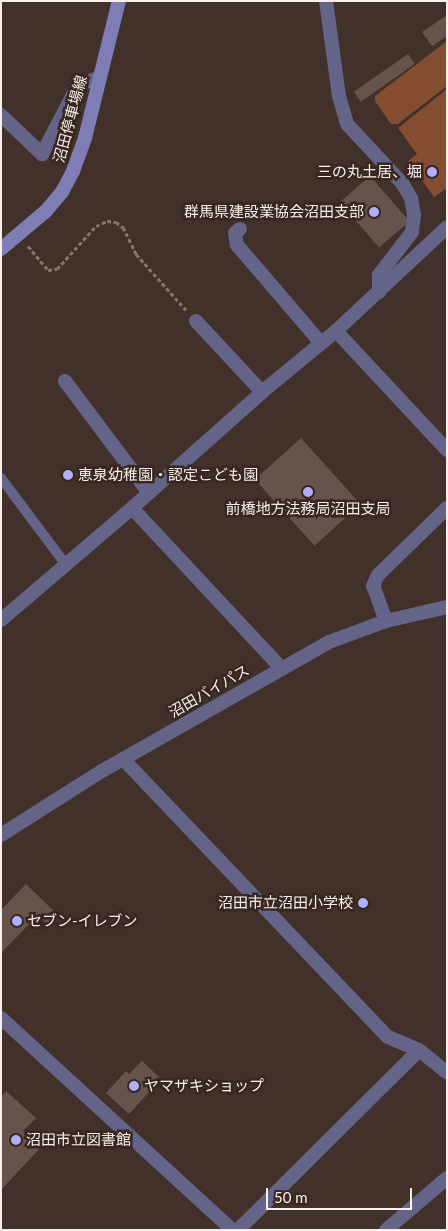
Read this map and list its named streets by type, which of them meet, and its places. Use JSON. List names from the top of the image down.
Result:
{
  "streets": {
    "main road": ["沼田停車場線"],
    "street": ["沼田バイパス"]
  },
  "places": [
    "三の丸土居、堀",
    "群馬県建設業協会沼田支部",
    "恵泉幼稚園・認定こども園",
    "前橋地方法務局沼田支局",
    "沼田市立沼田小学校",
    "セブン-イレブン",
    "ヤマザキショップ",
    "沼田市立図書館"
  ],
  "scale_bar": "50 m"
}
